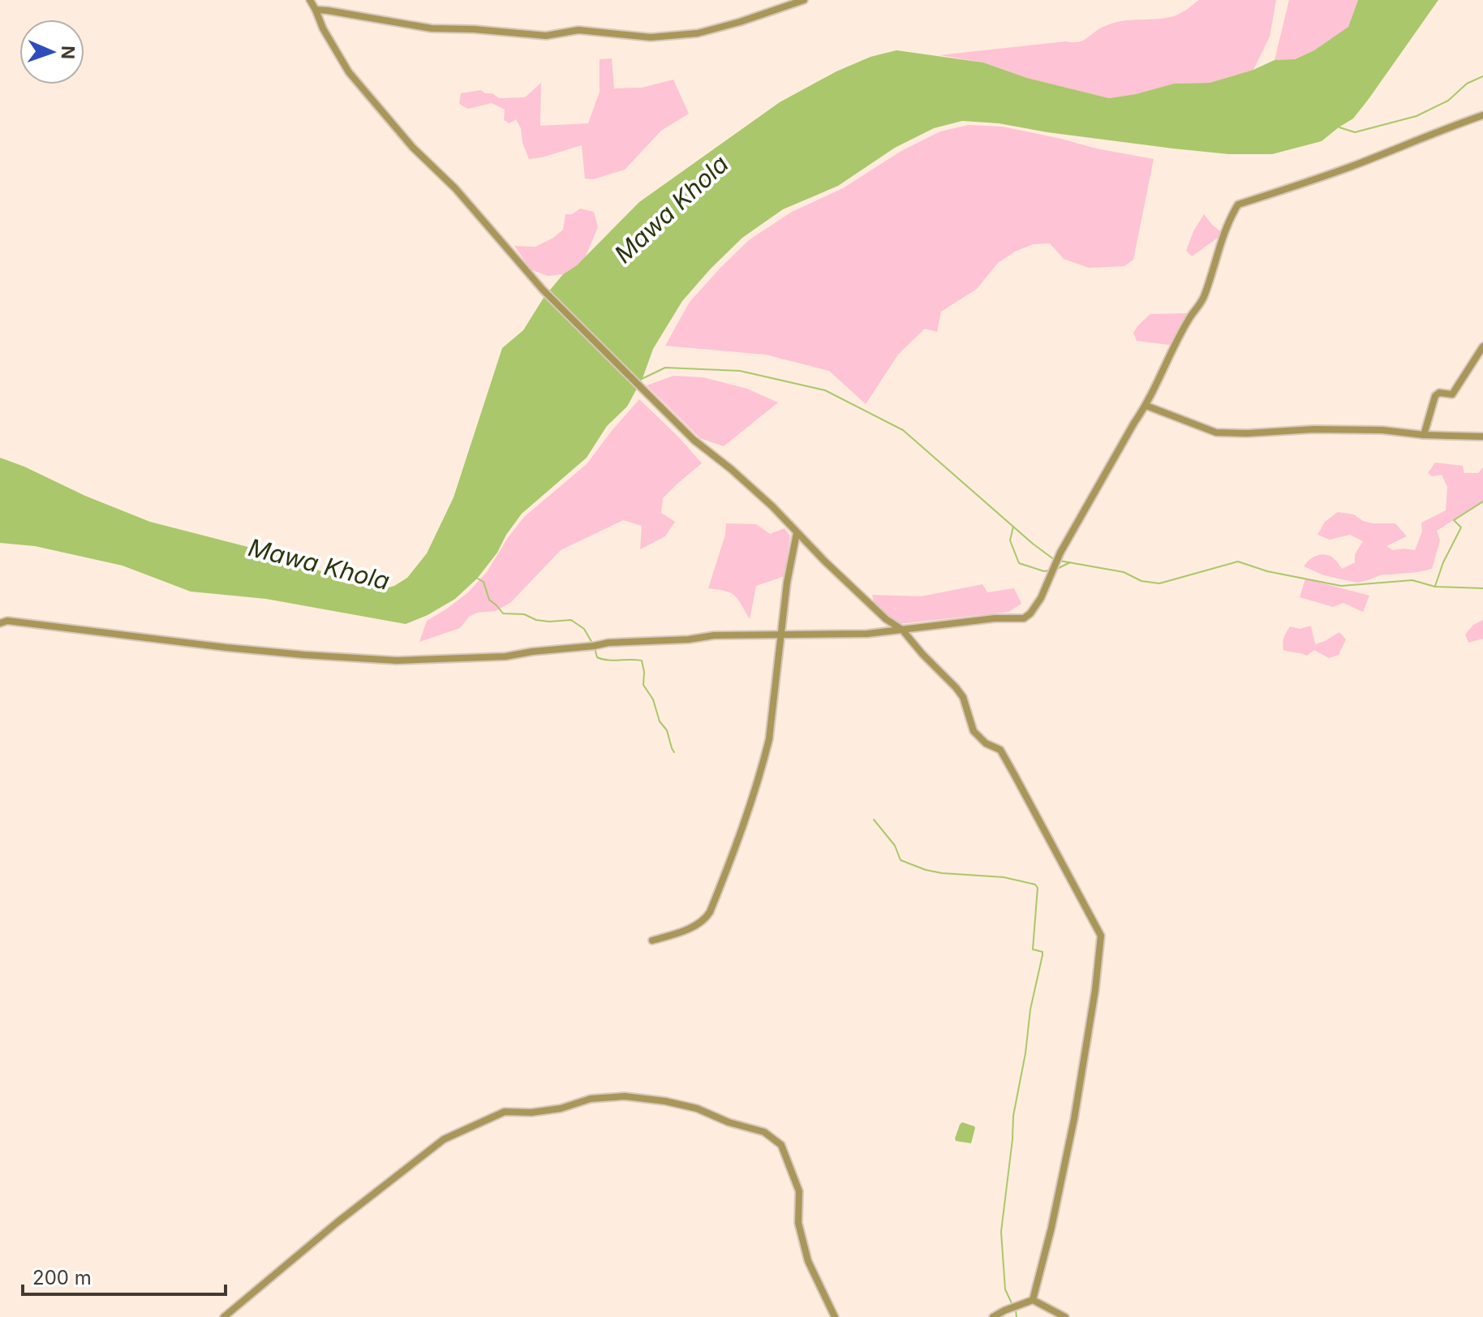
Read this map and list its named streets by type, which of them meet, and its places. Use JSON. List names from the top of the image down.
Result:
{
  "water": ["Mawa Khola"],
  "scale_bar": "200 m",
  "north": "right"
}
